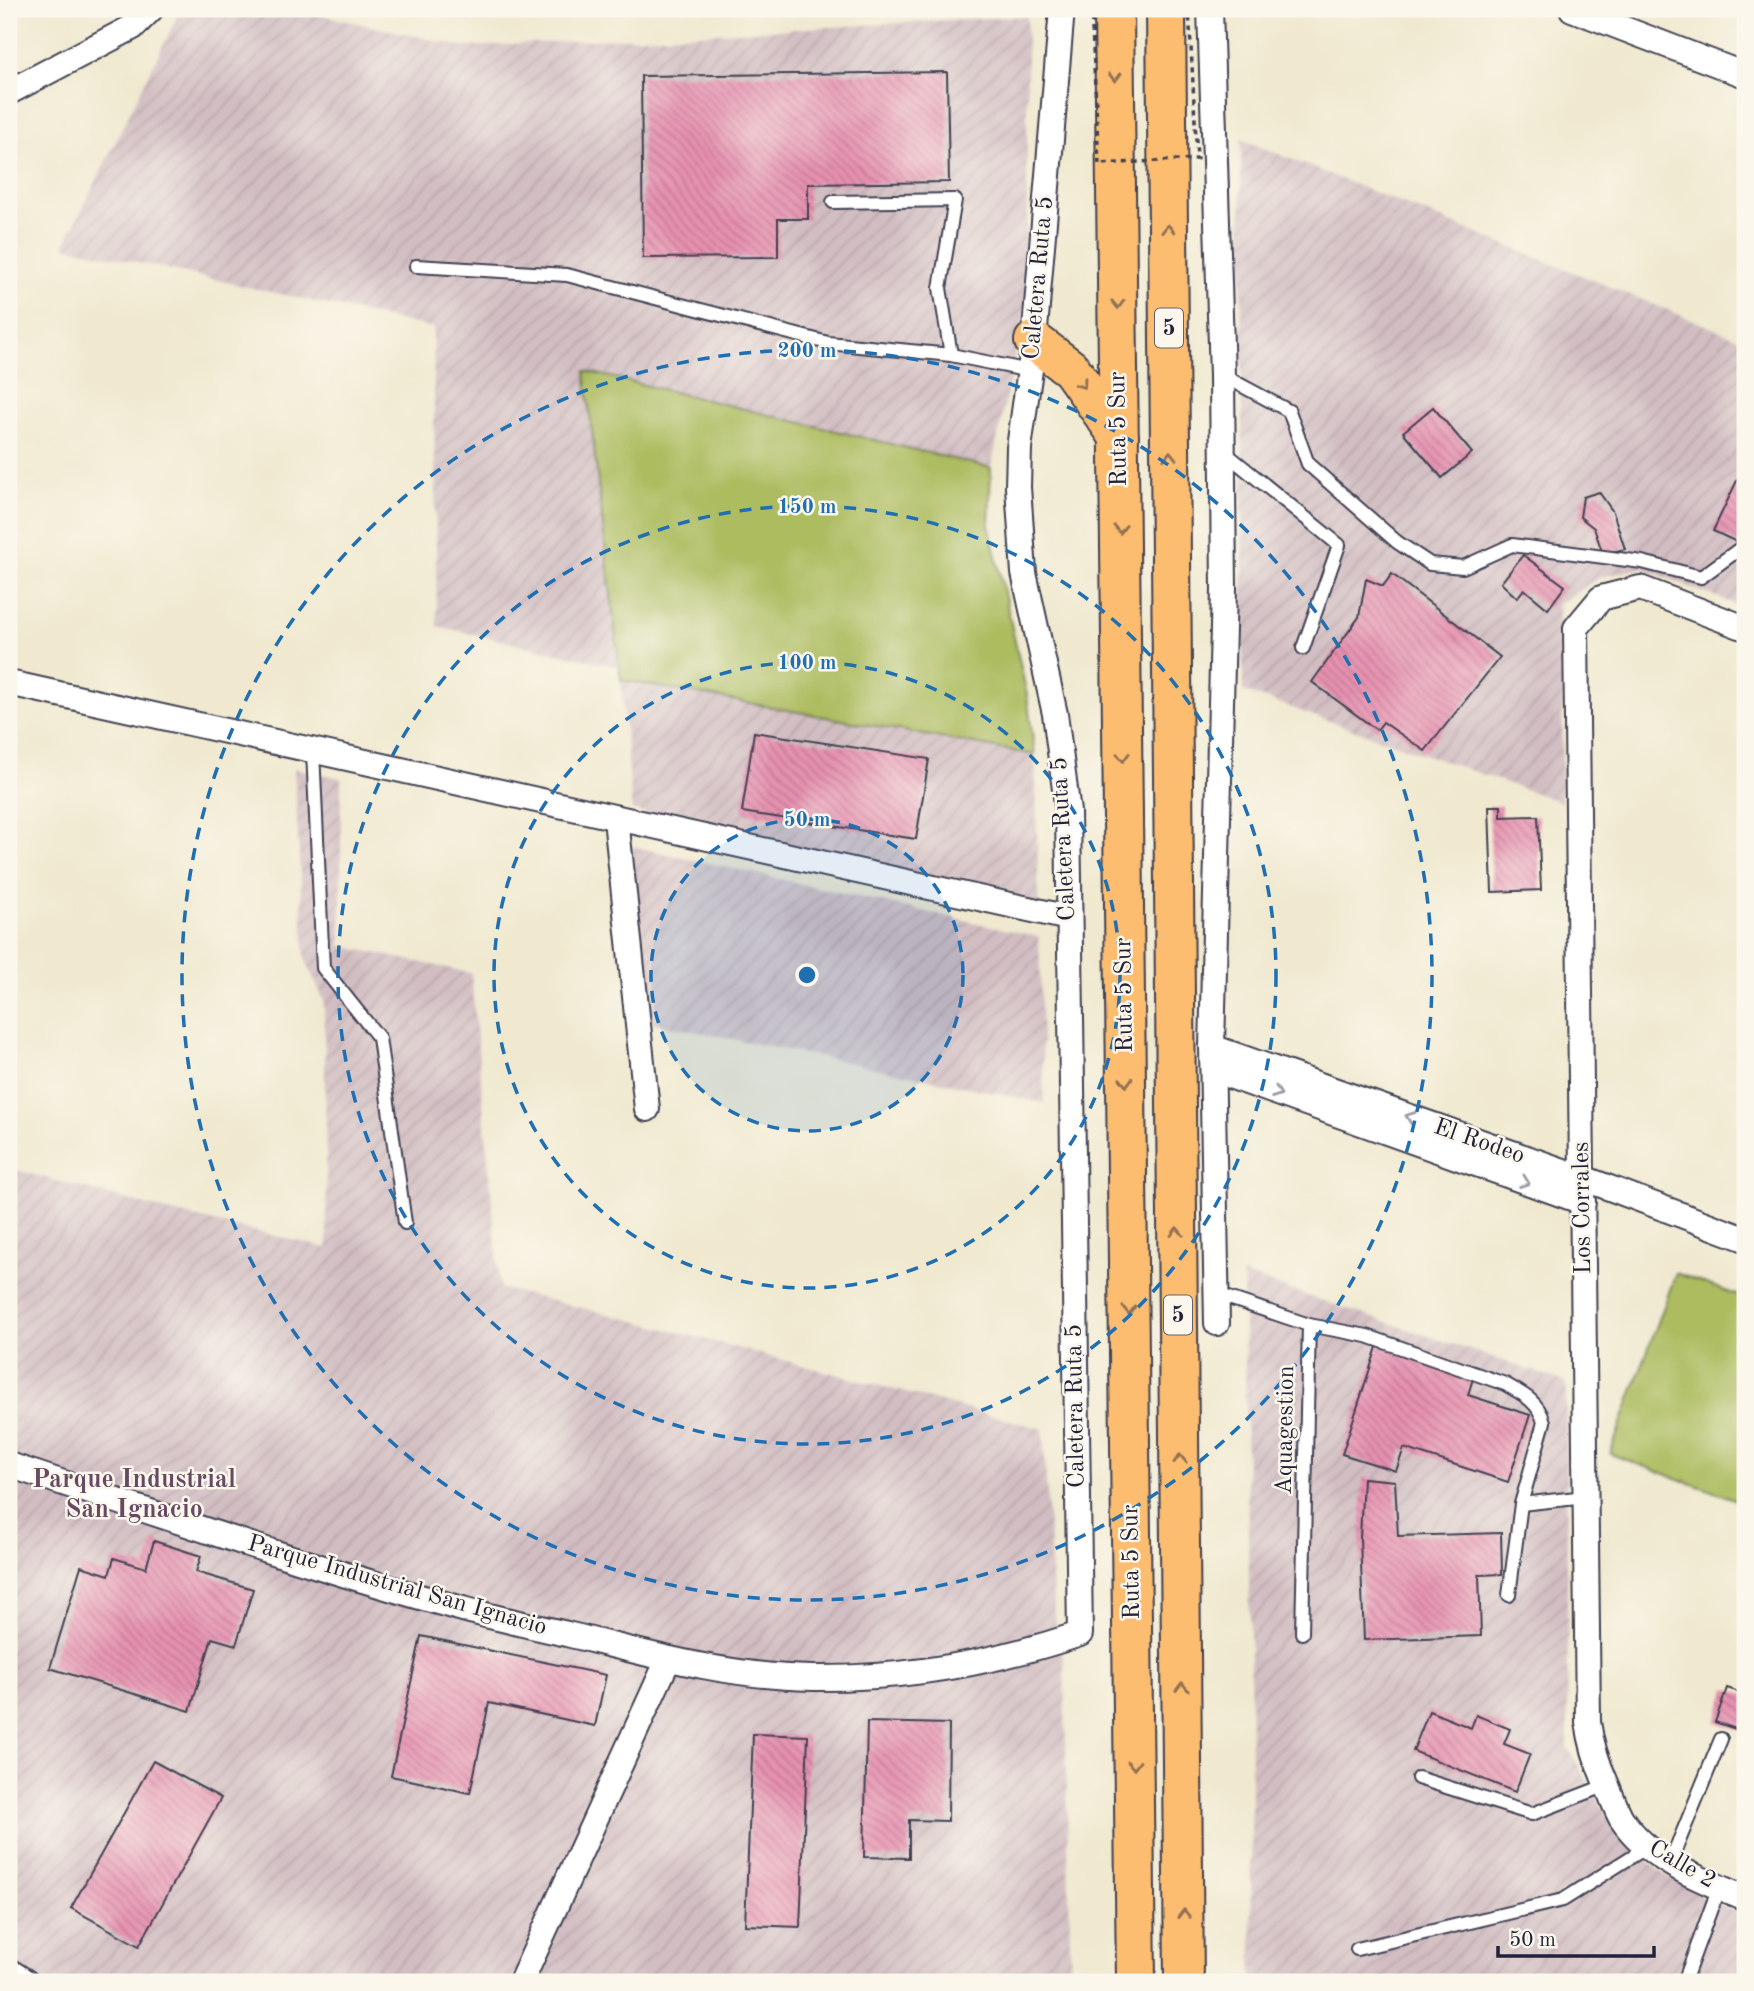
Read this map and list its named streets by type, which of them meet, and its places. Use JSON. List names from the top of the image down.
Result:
{
  "streets": {
    "highway": ["5", "Ruta 5 Sur"],
    "street": [
      "Caletera Ruta 5",
      "El Rodeo",
      "Los Corrales",
      "Parque Industrial San Ignacio",
      "Calle 2"
    ],
    "lane": ["Aquagestion"]
  },
  "crossings": [
    ["Caletera Ruta 5", "Parque Industrial San Ignacio"],
    ["El Rodeo", "Los Corrales"],
    ["Los Corrales", "Calle 2"]
  ],
  "districts": ["Parque Industrial San Ignacio"],
  "scale_bar": "50 m",
  "rings": [
    "200 m",
    "150 m",
    "100 m",
    "50 m"
  ]
}
